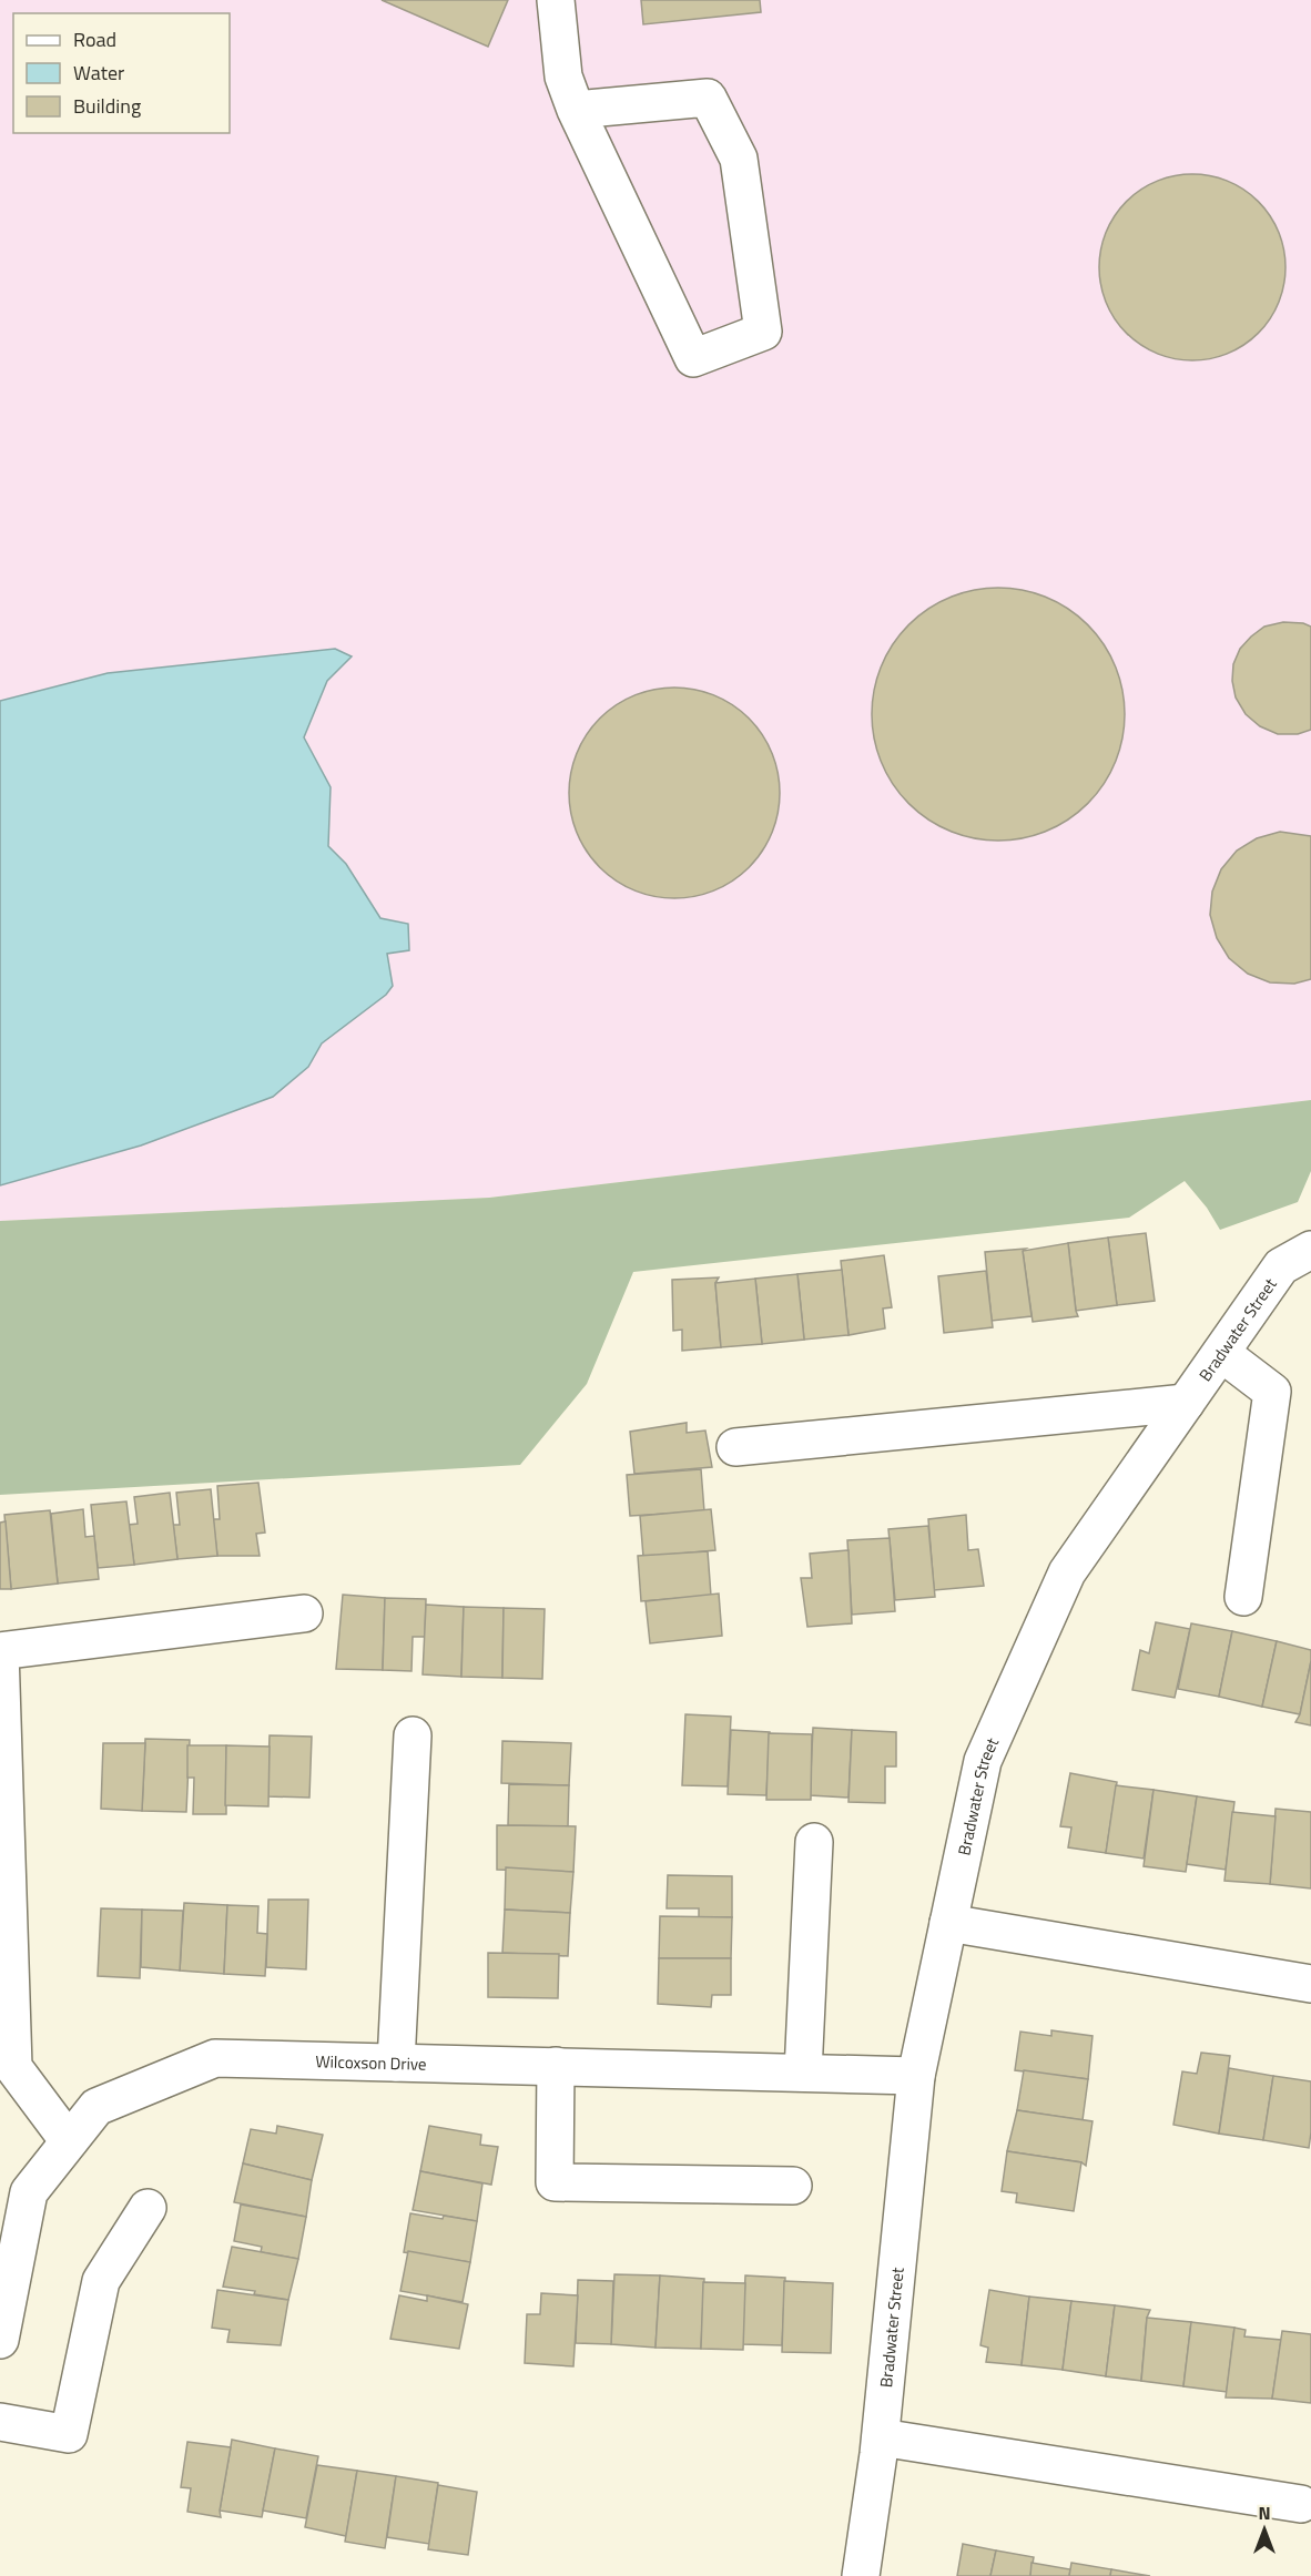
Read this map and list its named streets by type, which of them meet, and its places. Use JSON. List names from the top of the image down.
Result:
{
  "streets": {
    "street": ["Bradwater Street", "Wilcoxson Drive"]
  },
  "crossings": [
    ["Bradwater Street", "Wilcoxson Drive"]
  ],
  "legend": ["Road", "Water", "Building"],
  "north": "top"
}
